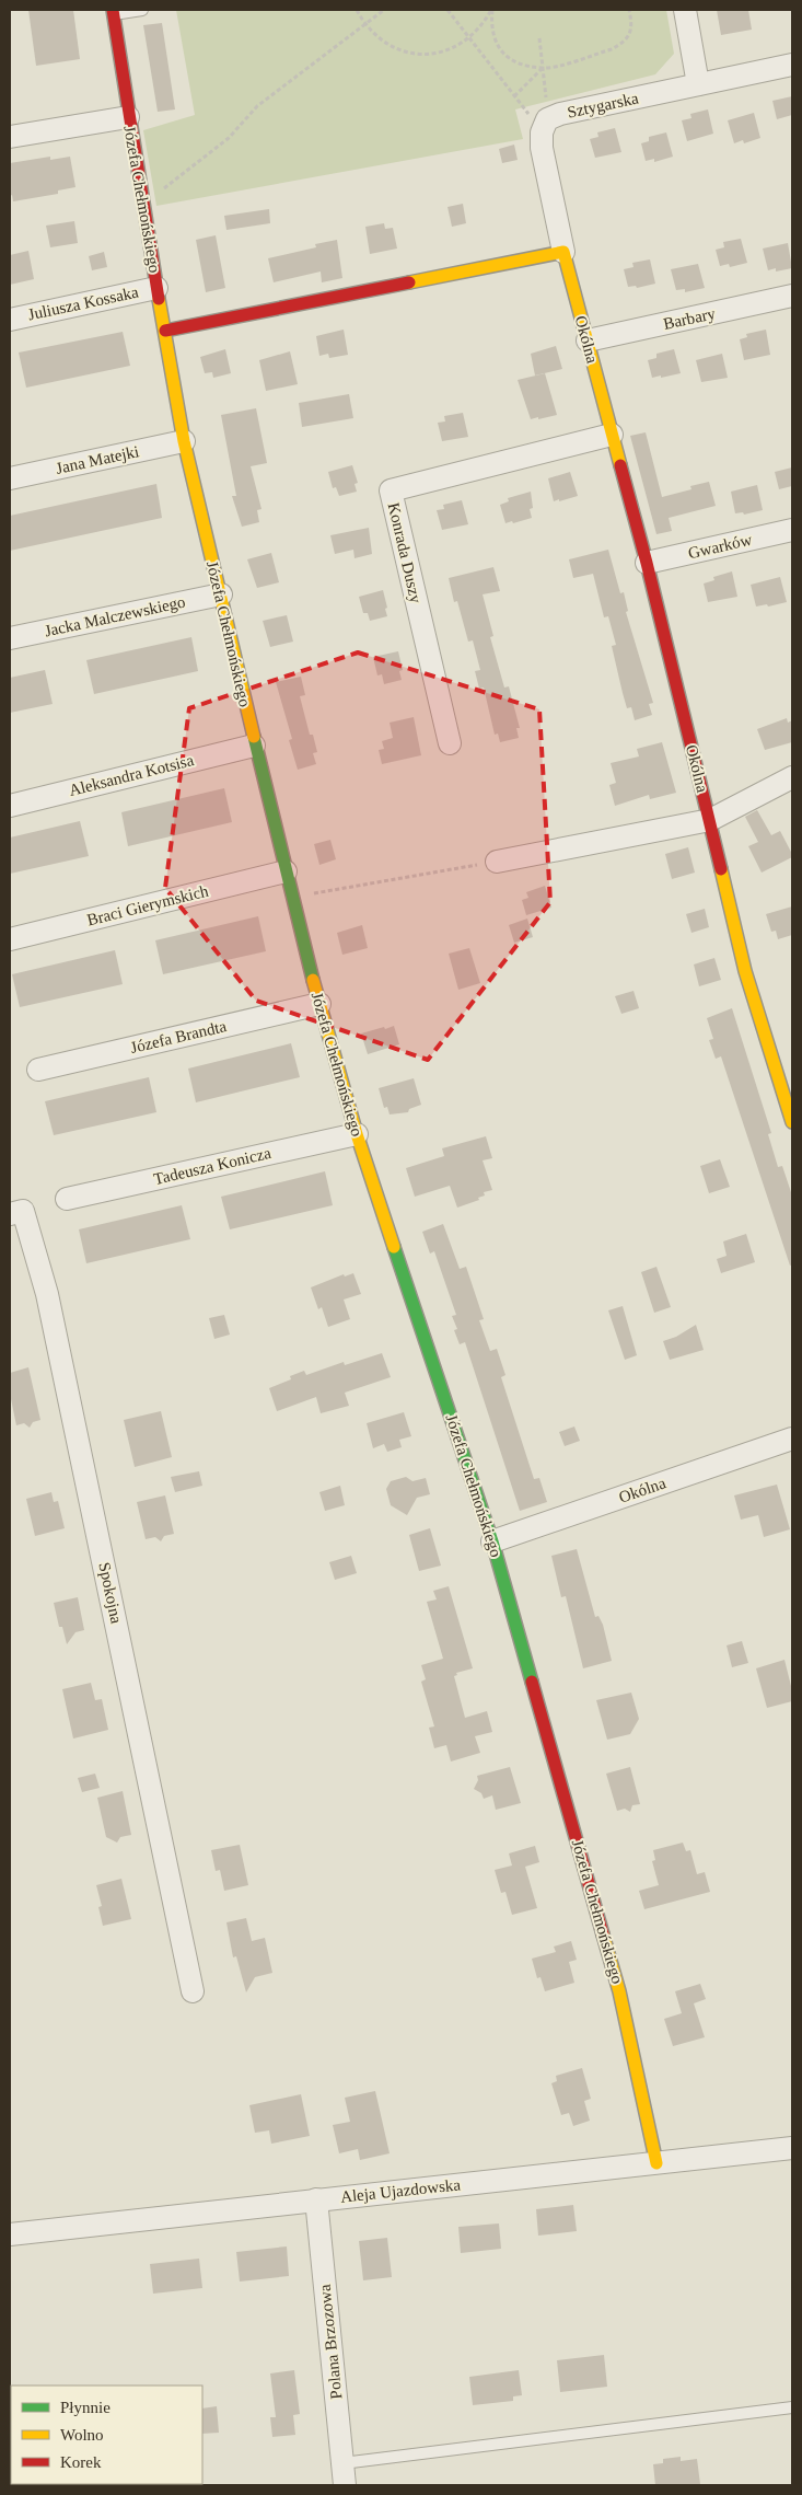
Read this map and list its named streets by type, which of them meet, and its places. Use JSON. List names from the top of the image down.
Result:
{
  "streets": {
    "street": [
      "Sztygarska",
      "Józefa Chełmońskiego",
      "Juliusza Kossaka",
      "Barbary",
      "Okólna",
      "Jana Matejki",
      "Gwarków",
      "Konrada Duszy",
      "Jacka Malczewskiego",
      "Aleksandra Kotsisa",
      "Braci Gierymskich",
      "Józefa Brandta",
      "Tadeusza Konicza",
      "Spokojna",
      "Aleja Ujazdowska",
      "Polana Brzozowa"
    ]
  },
  "crossings": [
    ["Józefa Chełmońskiego", "Juliusza Kossaka"],
    ["Józefa Chełmońskiego", "Okólna"],
    ["Józefa Chełmońskiego", "Jana Matejki"],
    ["Józefa Chełmońskiego", "Jacka Malczewskiego"],
    ["Józefa Chełmońskiego", "Aleksandra Kotsisa"],
    ["Józefa Chełmońskiego", "Braci Gierymskich"],
    ["Józefa Chełmońskiego", "Józefa Brandta"],
    ["Józefa Chełmońskiego", "Tadeusza Konicza"],
    ["Józefa Chełmońskiego", "Aleja Ujazdowska"],
    ["Barbary", "Okólna"],
    ["Okólna", "Gwarków"],
    ["Okólna", "Konrada Duszy"],
    ["Aleja Ujazdowska", "Polana Brzozowa"]
  ],
  "legend": ["Płynnie", "Wolno", "Korek"]
}
